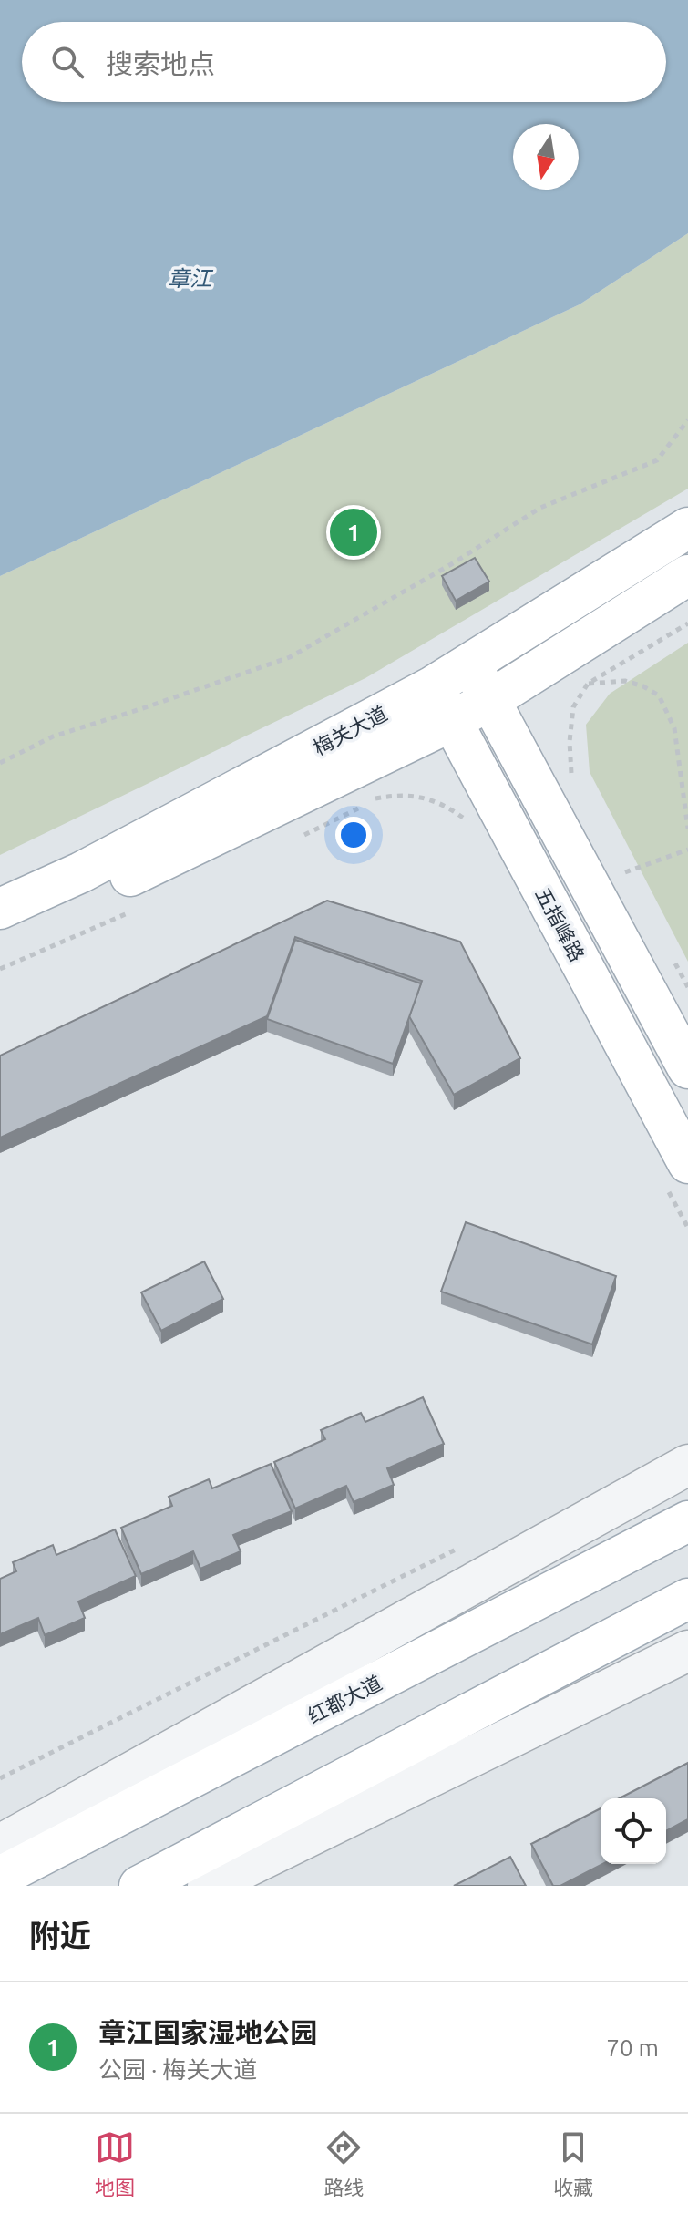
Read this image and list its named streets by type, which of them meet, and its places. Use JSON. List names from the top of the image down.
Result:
{
  "streets": {
    "main road": ["梅关大道", "五指峰路", "红都大道"]
  },
  "crossings": [
    ["梅关大道", "五指峰路"]
  ],
  "water": ["章江"],
  "north": "bottom",
  "page": {
    "search": "搜索地点",
    "pins": "1",
    "heading": "附近",
    "list": [
      {
        "mark": "1",
        "name": "章江国家湿地公园",
        "note": "公园 · 梅关大道",
        "value": "70 m"
      }
    ],
    "nav": ["地图", "路线", "收藏"]
  }
}
